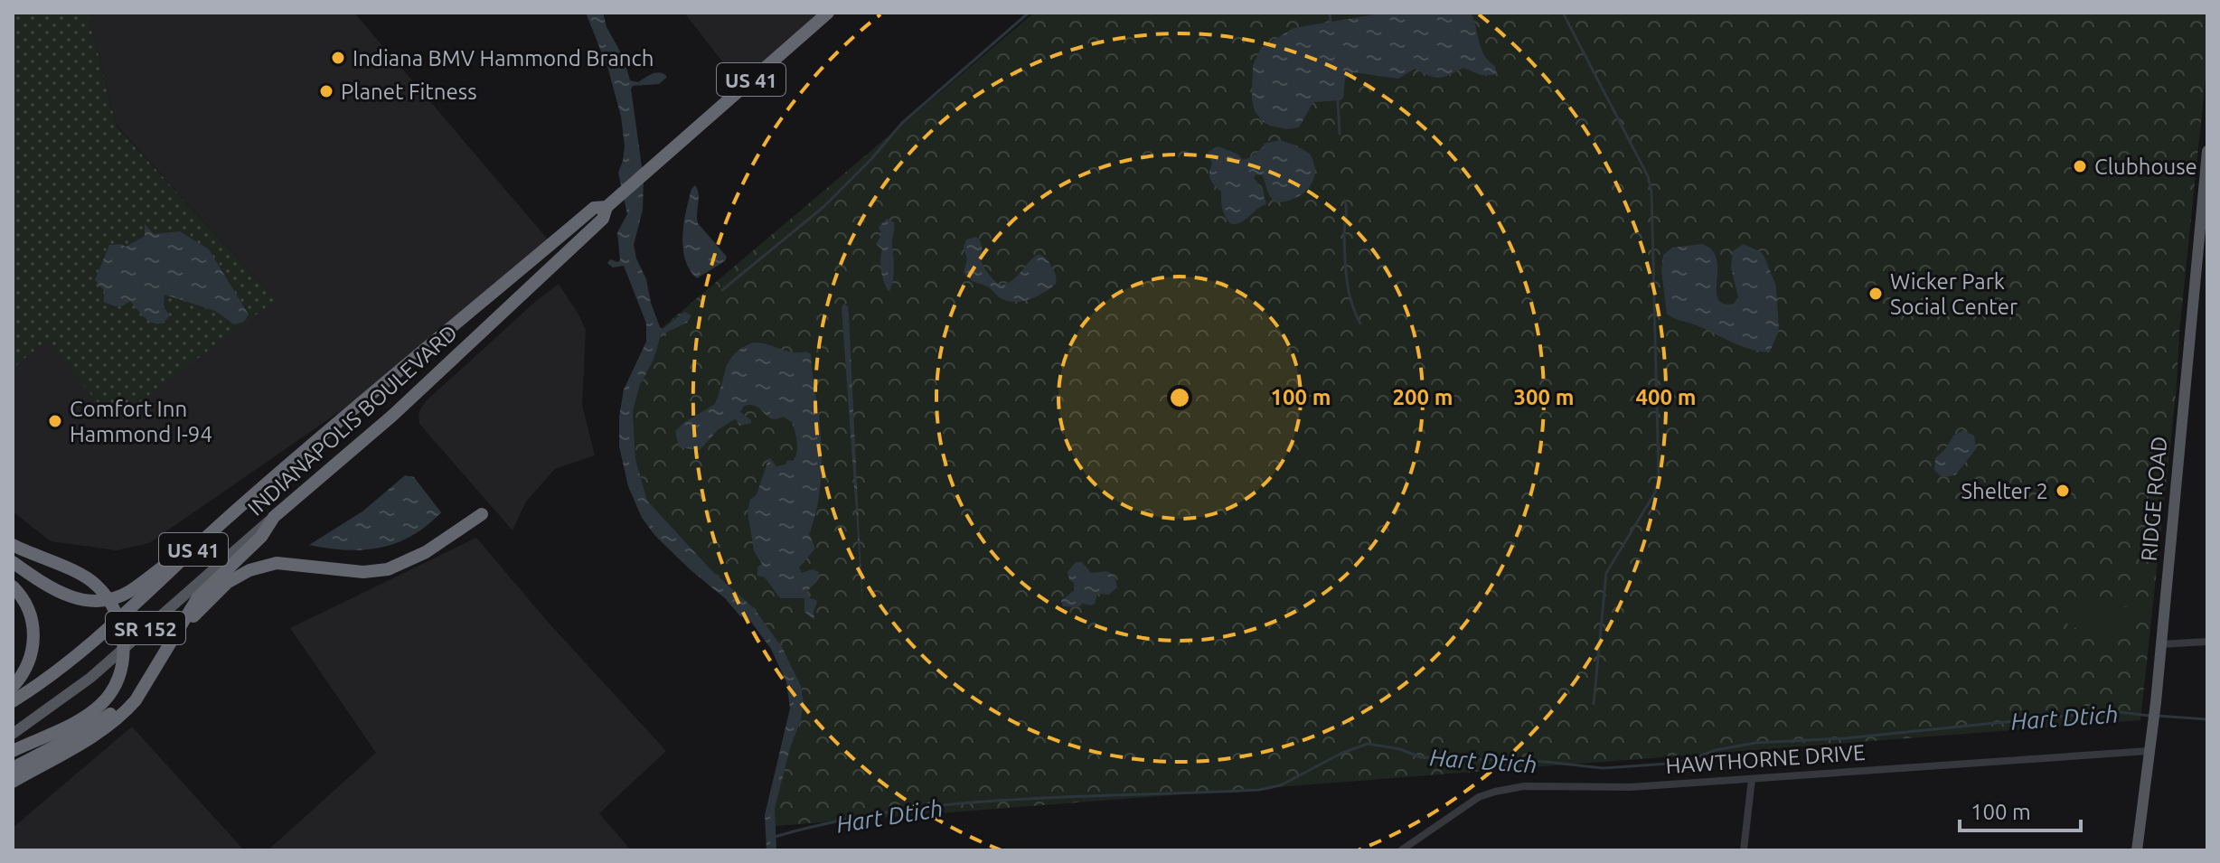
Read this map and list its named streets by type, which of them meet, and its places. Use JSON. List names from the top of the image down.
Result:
{
  "streets": {
    "highway": ["US 41", "INDIANAPOLIS BOULEVARD"],
    "main road": ["RIDGE ROAD", "SR 152"],
    "street": ["HAWTHORNE DRIVE"]
  },
  "crossings": [
    ["US 41", "INDIANAPOLIS BOULEVARD"],
    ["RIDGE ROAD", "HAWTHORNE DRIVE"]
  ],
  "water": ["Hart Dtich"],
  "places": [
    "Indiana BMV Hammond Branch",
    "Planet Fitness",
    "Clubhouse",
    "Wicker Park Social Center",
    "Comfort Inn Hammond I-94",
    "Shelter 2"
  ],
  "scale_bar": "100 m",
  "rings": [
    "100 m",
    "200 m",
    "300 m",
    "400 m"
  ]
}
